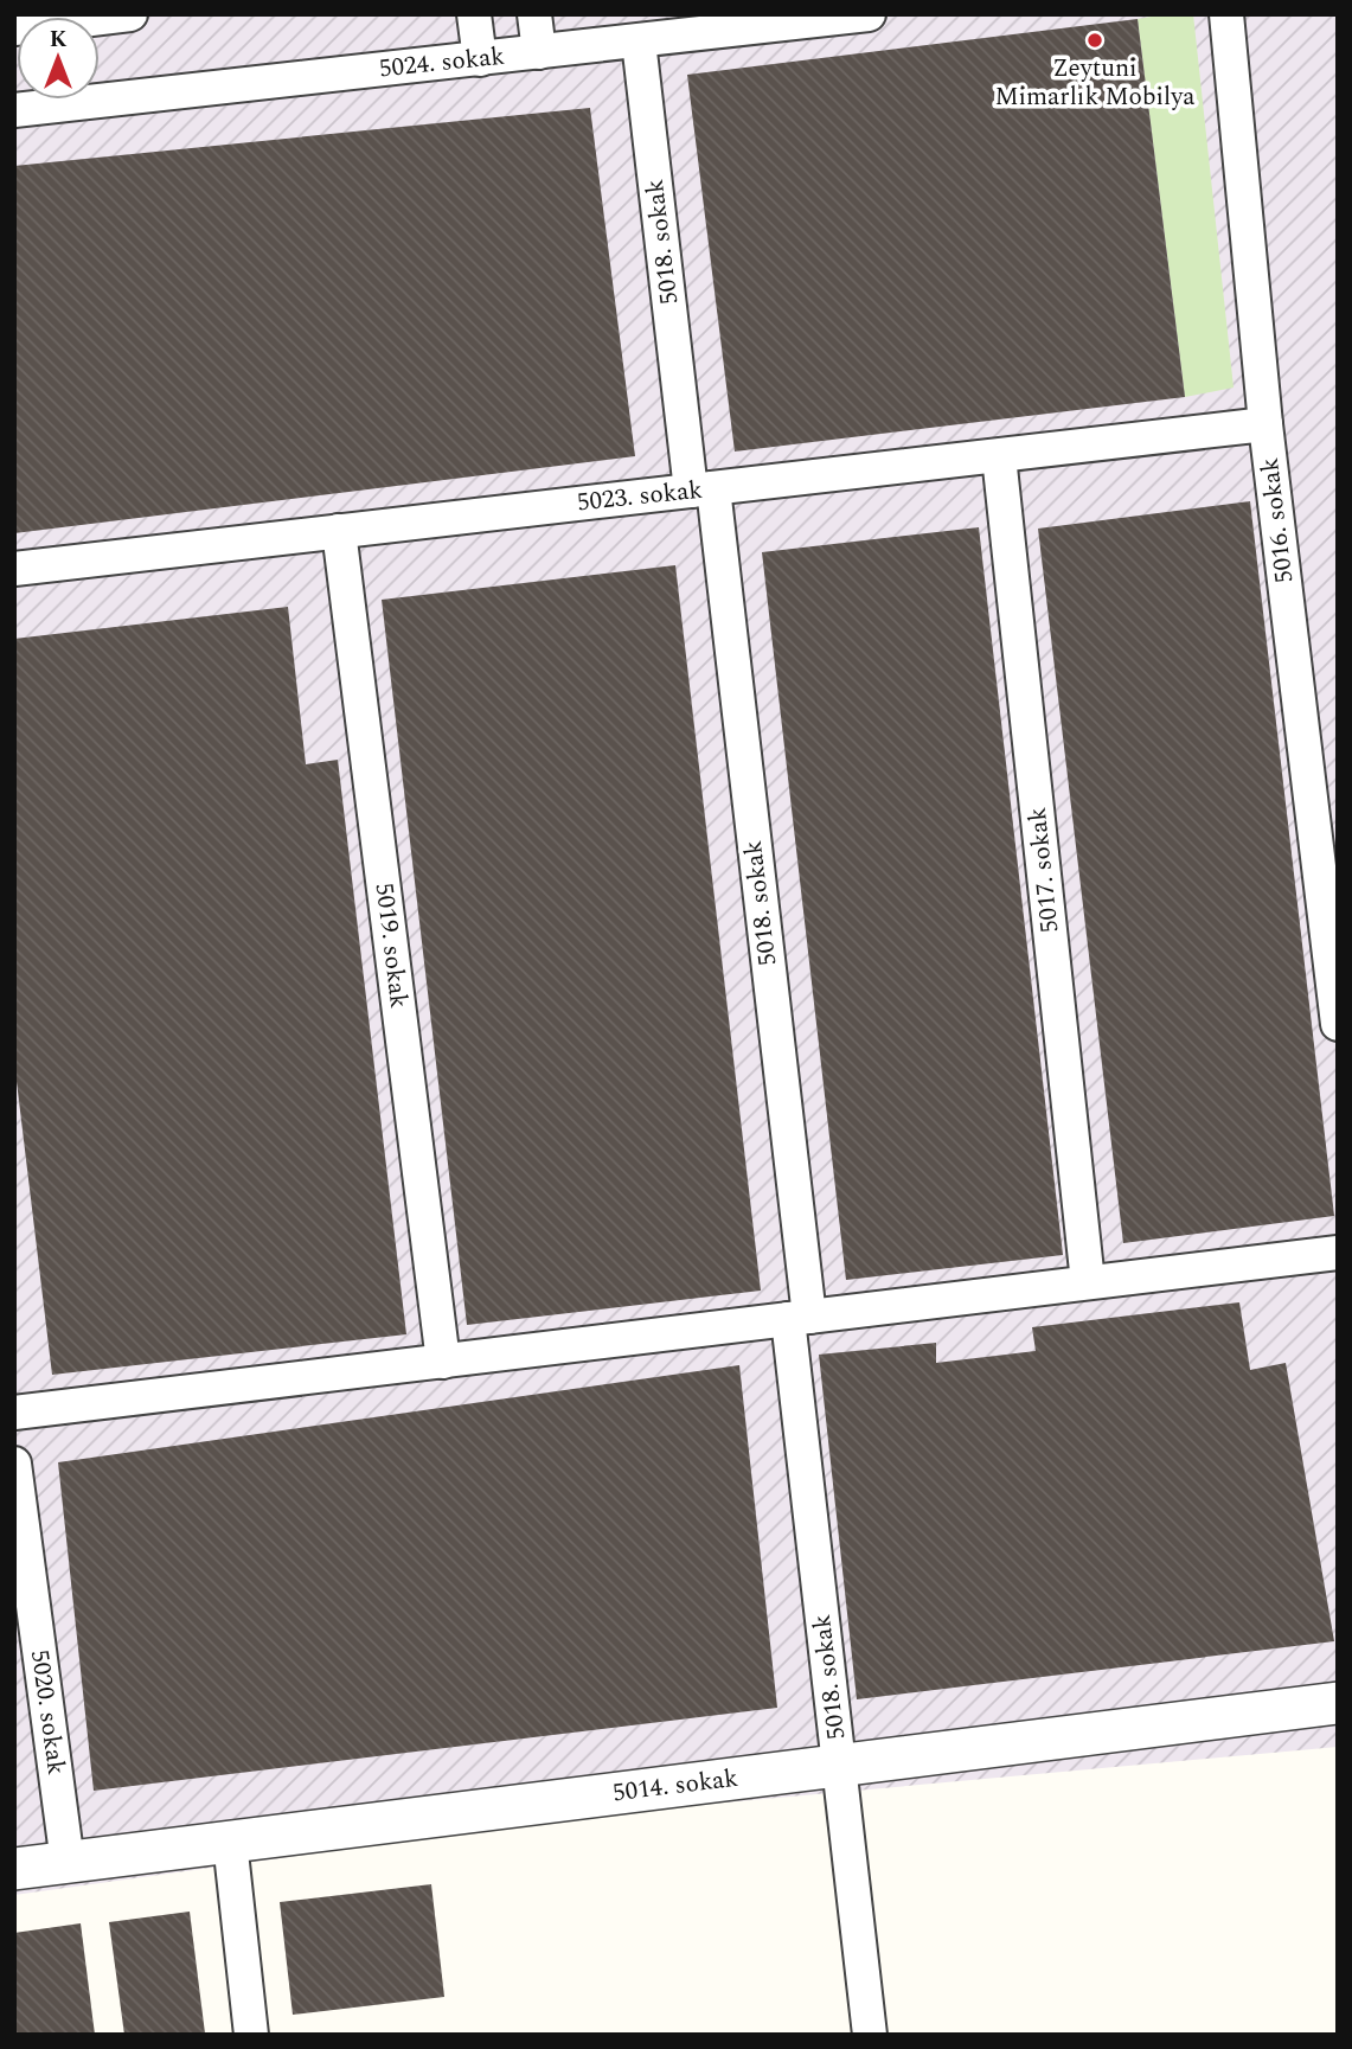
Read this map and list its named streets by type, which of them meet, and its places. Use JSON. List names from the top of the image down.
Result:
{
  "streets": {
    "street": [
      "5024. sokak",
      "5018. sokak",
      "5023. sokak",
      "5016. sokak",
      "5017. sokak",
      "5019. sokak",
      "5020. sokak",
      "5014. sokak"
    ]
  },
  "crossings": [
    ["5024. sokak", "5018. sokak"],
    ["5018. sokak", "5023. sokak"],
    ["5018. sokak", "5014. sokak"],
    ["5023. sokak", "5016. sokak"],
    ["5023. sokak", "5017. sokak"],
    ["5023. sokak", "5019. sokak"],
    ["5020. sokak", "5014. sokak"]
  ],
  "places": ["Zeytuni Mimarlık Mobilya"],
  "north": "top"
}
